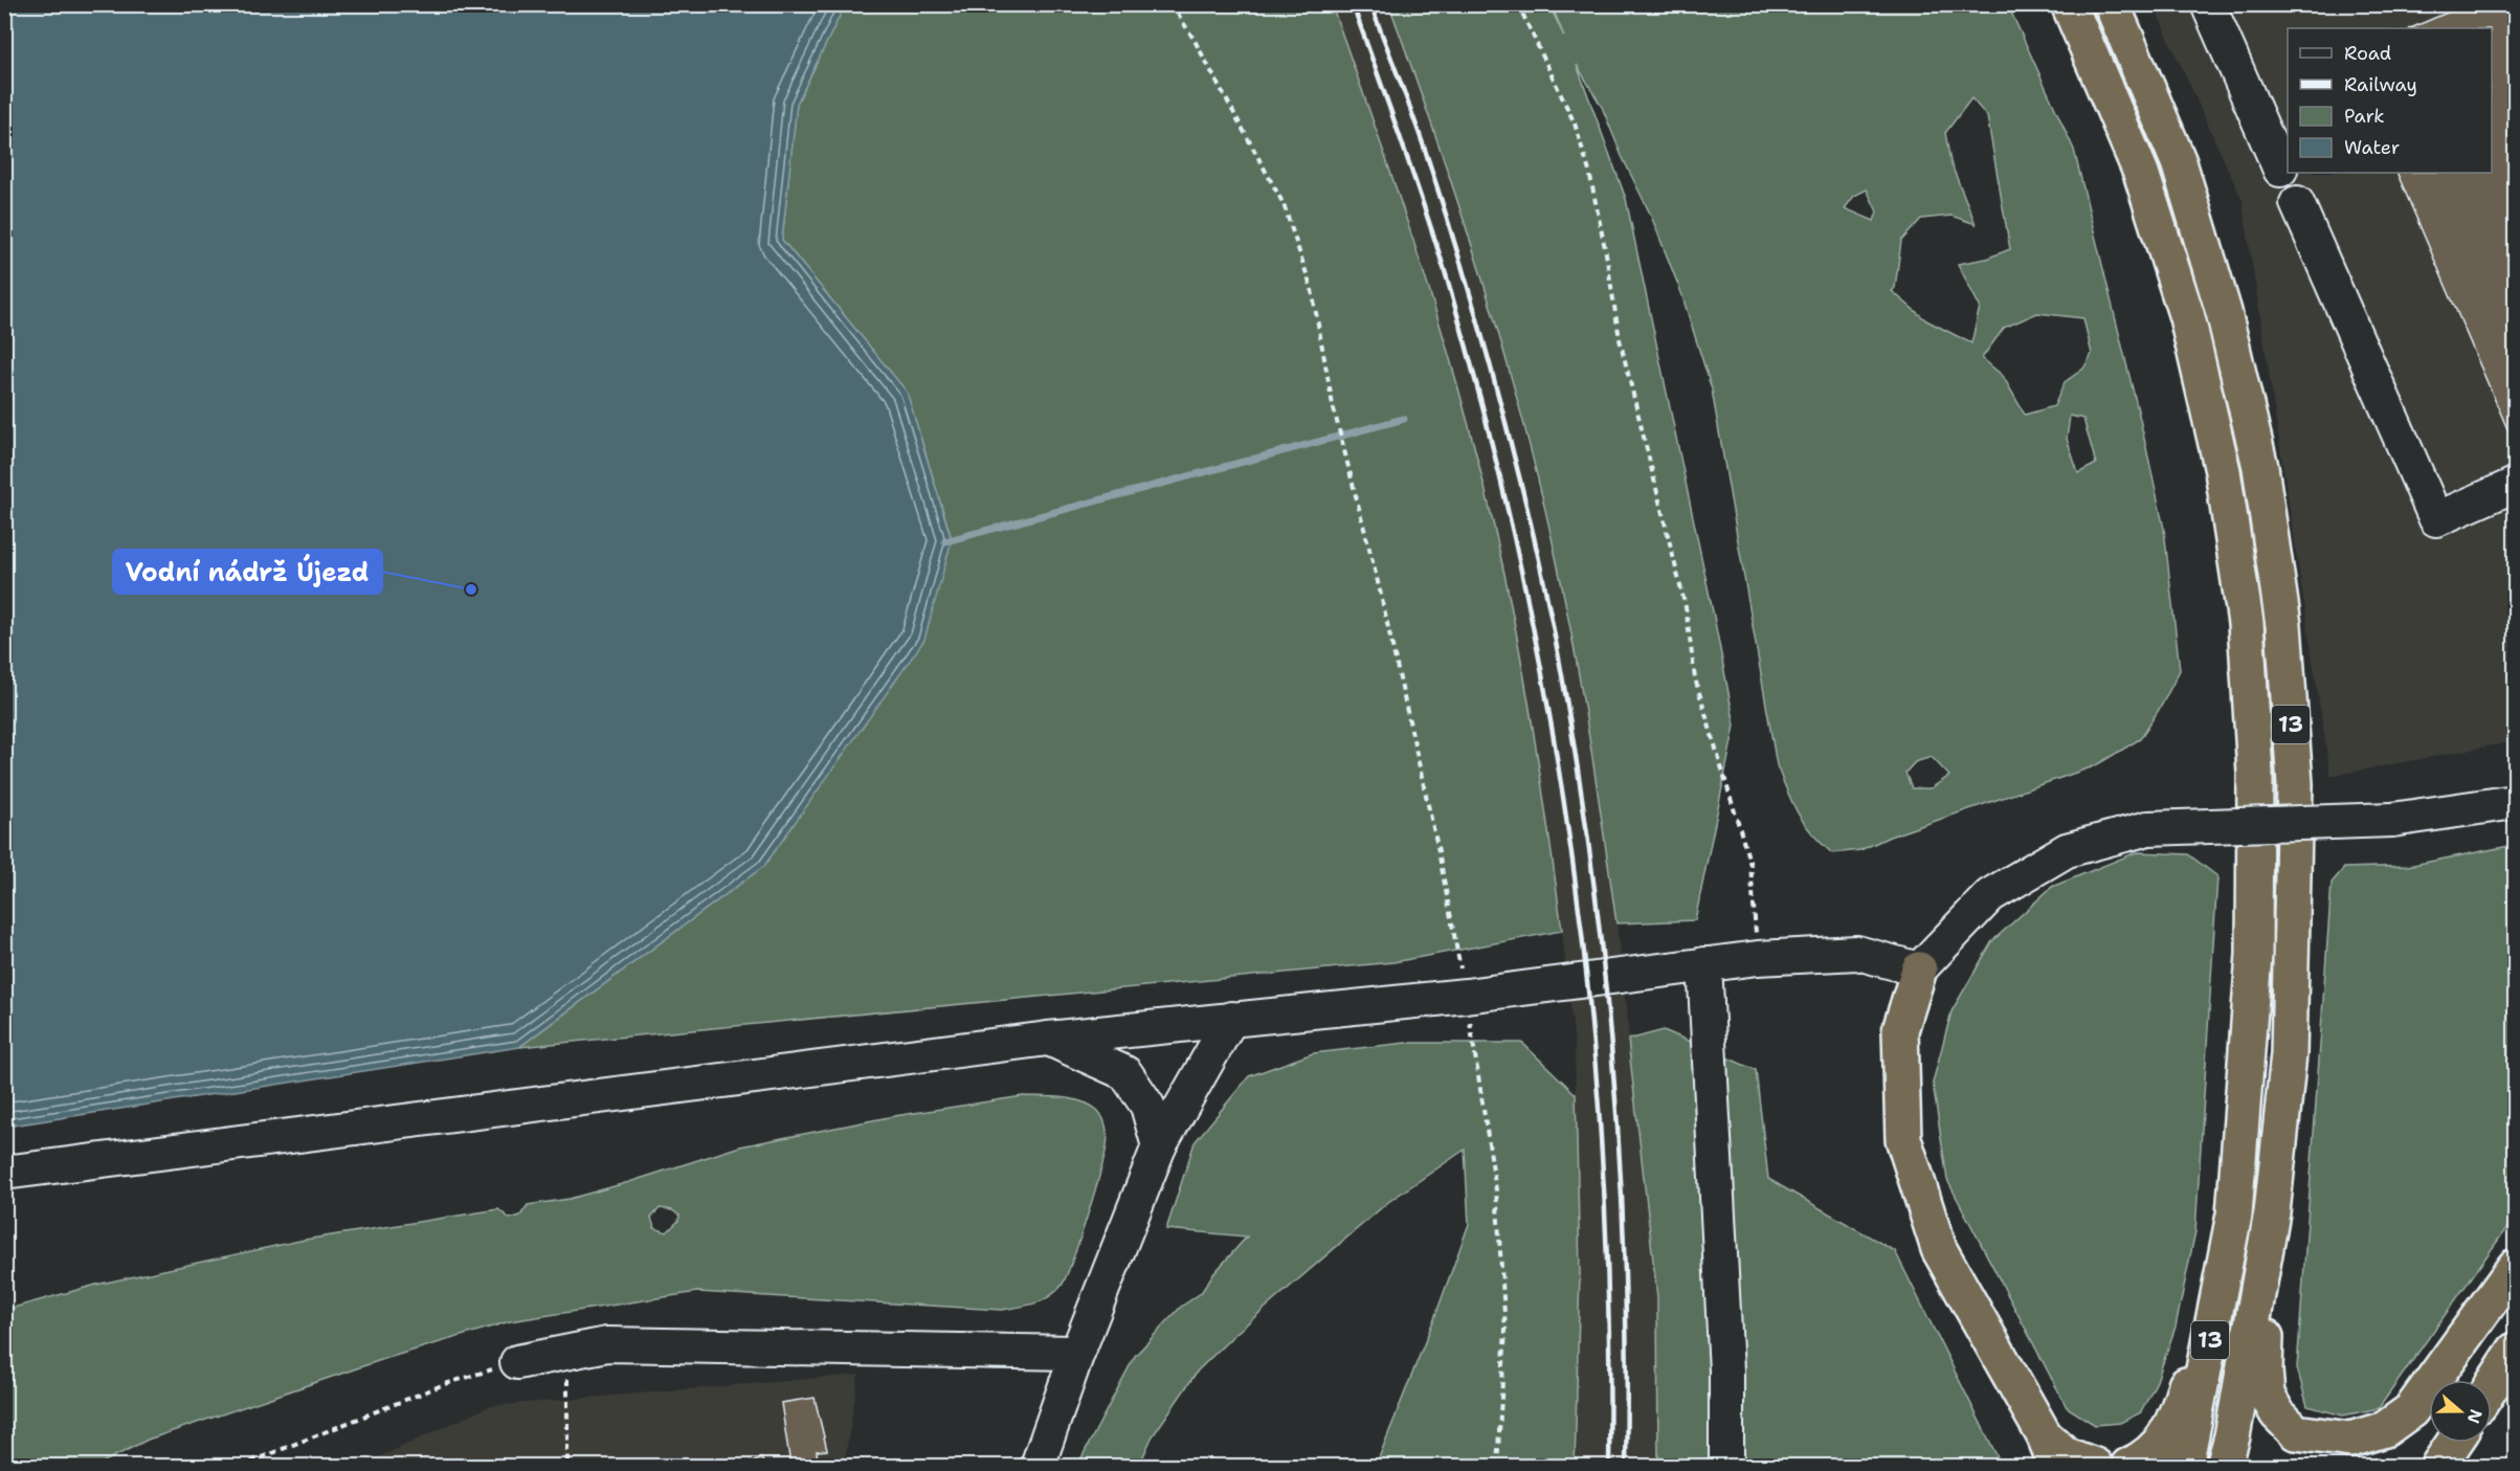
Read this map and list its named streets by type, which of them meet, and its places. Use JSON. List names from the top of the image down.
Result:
{
  "streets": {
    "highway": ["13"]
  },
  "places": ["Vodní nádrž Újezd"],
  "legend": [
    "Road",
    "Railway",
    "Park",
    "Water"
  ],
  "north": "right"
}
